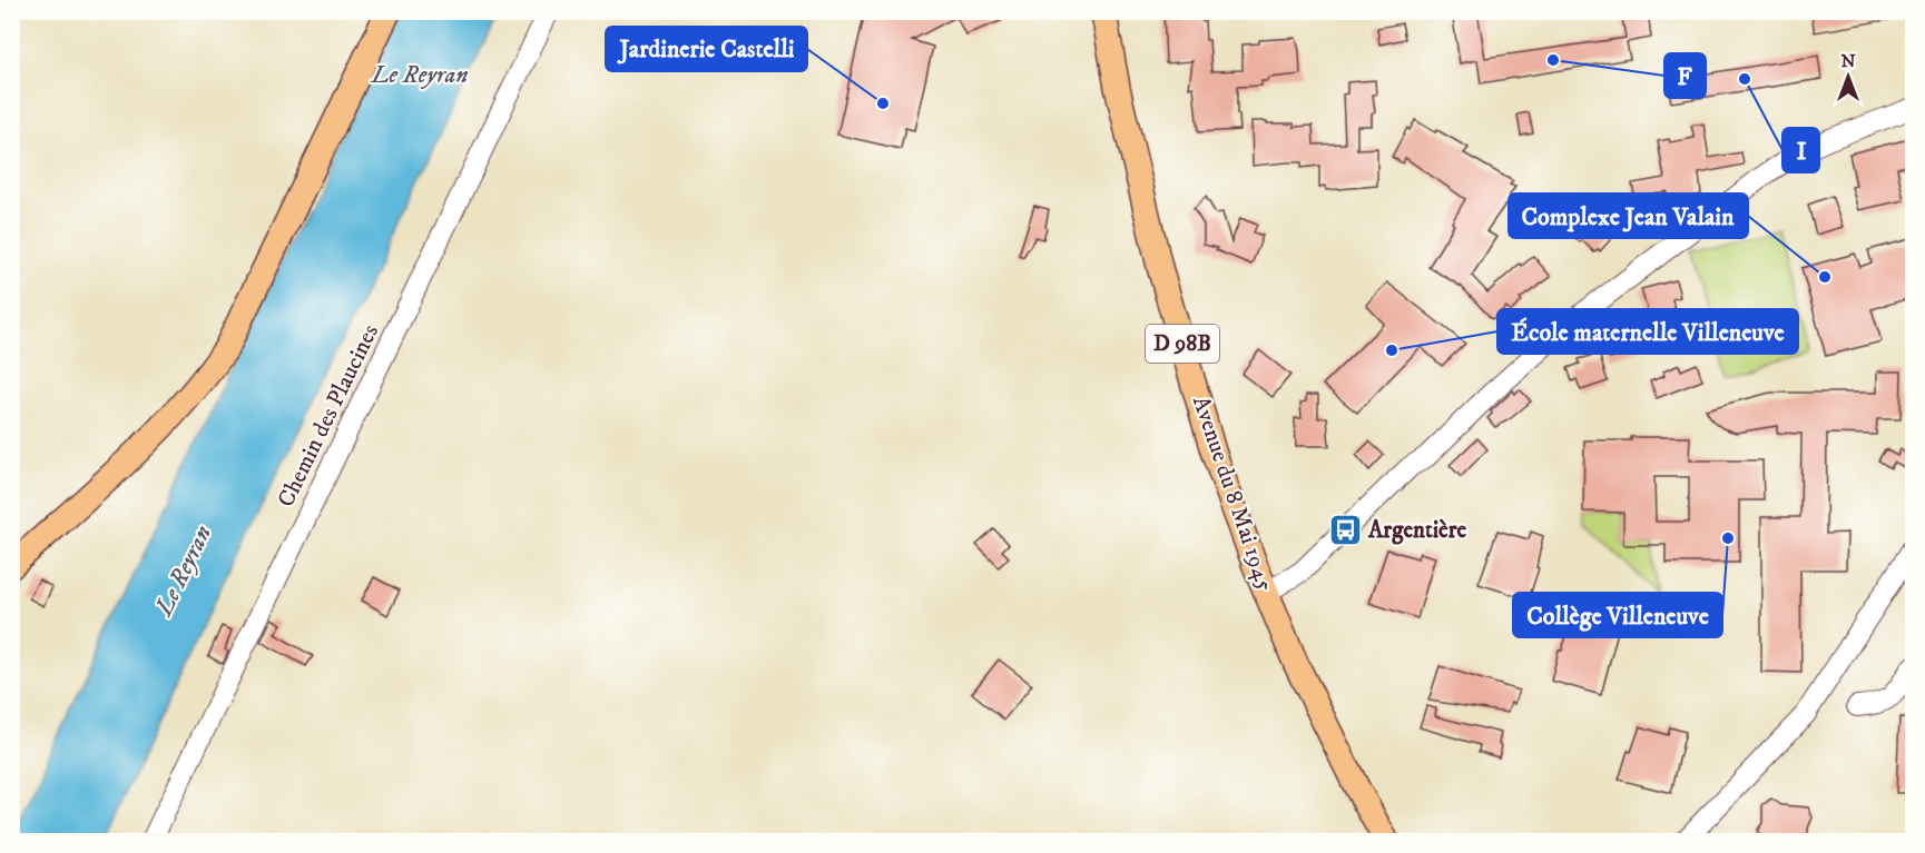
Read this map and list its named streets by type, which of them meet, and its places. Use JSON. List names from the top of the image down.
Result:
{
  "streets": {
    "main road": ["D 98B", "Avenue du 8 Mai 1945"],
    "street": ["Chemin des Plaucines"]
  },
  "water": ["Le Reyran"],
  "places": {
    "other": [
      "F",
      "I",
      "Jardinerie Castelli",
      "Complexe Jean Valain",
      "École maternelle Villeneuve",
      "Collège Villeneuve"
    ],
    "bus stop": ["Argentière"]
  },
  "north": "top"
}
